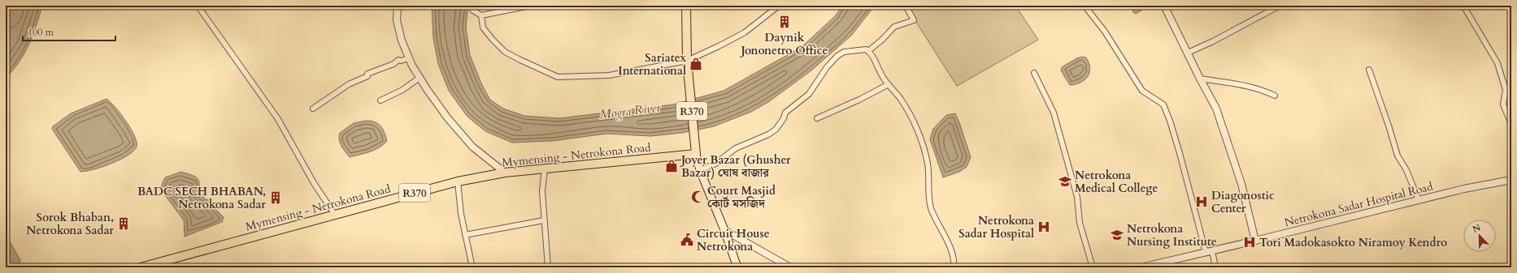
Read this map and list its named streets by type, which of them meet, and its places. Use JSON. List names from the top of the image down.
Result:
{
  "streets": {
    "main road": ["R370", "Mymensing - Netrokona Road"],
    "street": ["Netrokona Sadar Hospital Road"]
  },
  "crossings": [
    ["R370", "Mymensing - Netrokona Road"]
  ],
  "water": ["Mogra River"],
  "places": {
    "building": ["Daynik Jononetro Office", "BADC SECH BHABAN, Netrokona Sadar", "Sorok Bhaban, Netrokona Sadar"],
    "shop": ["Sariatex International", "Joyer Bazar (Ghusher Bazar) ঘোষ বাজার"],
    "school or university": ["Netrokona Medical College", "Netrokona Nursing Institute"],
    "mosque": ["Court Masjid কোর্ট মসজিদ"],
    "hospital": ["Diagonostic Center", "Netrokona Sadar Hospital", "Tori Madokasokto Niramoy Kendro"],
    "public building": ["Circuit House Netrokona"]
  },
  "scale_bar": "100 m",
  "north": "top"
}
